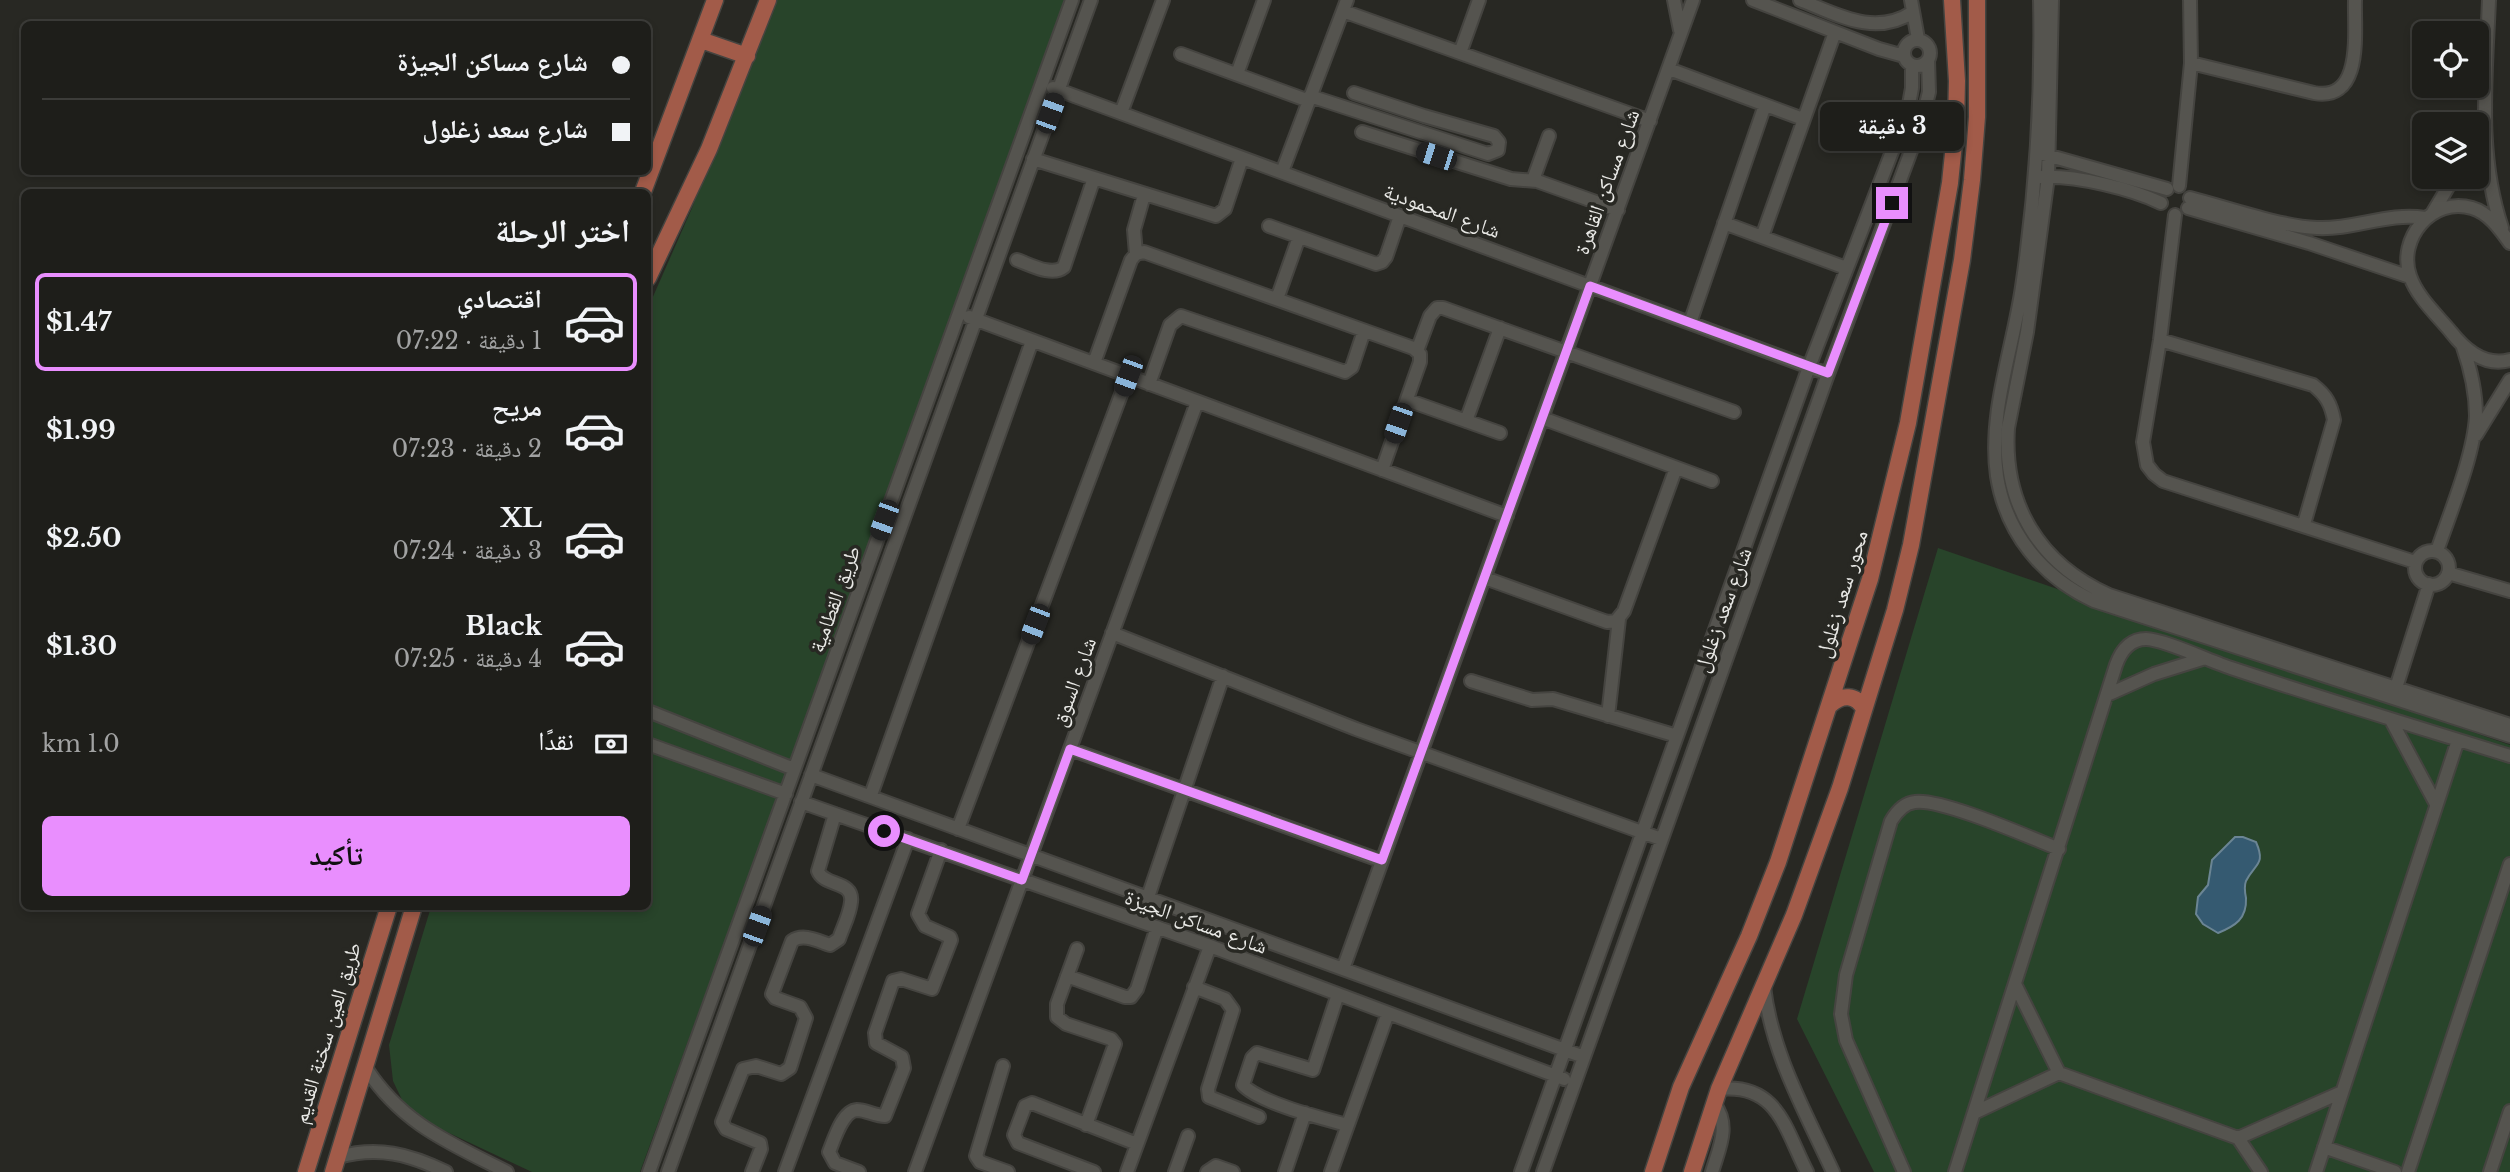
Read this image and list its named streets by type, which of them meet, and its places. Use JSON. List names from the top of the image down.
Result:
{
  "streets": {
    "main road": ["محور سعد زغلول", "طريق العين سخنة القديم"],
    "street": [
      "شارع مساكن القاهرة",
      "شارع المحمودية",
      "طريق القطامية",
      "شارع سعد زغلول",
      "شارع السوق",
      "شارع مساكن الجيزة"
    ]
  },
  "crossings": [
    ["شارع مساكن القاهرة", "شارع المحمودية"],
    ["شارع مساكن القاهرة", "شارع مساكن الجيزة"],
    ["شارع المحمودية", "طريق القطامية"],
    ["شارع المحمودية", "شارع سعد زغلول"],
    ["طريق القطامية", "شارع مساكن الجيزة"],
    ["شارع سعد زغلول", "شارع مساكن الجيزة"],
    ["شارع السوق", "شارع مساكن الجيزة"]
  ],
  "page": {
    "banner": ["شارع مساكن الجيزة", "شارع سعد زغلول"],
    "bubble": "3 دقيقة",
    "heading": "اختر الرحلة",
    "list": [
      {
        "name": "اقتصادي",
        "note": "1 دقيقة · 07:22",
        "value": "$1.47"
      },
      {
        "name": "مريح",
        "note": "2 دقيقة · 07:23",
        "value": "$1.99"
      },
      {
        "name": "XL",
        "note": "3 دقيقة · 07:24",
        "value": "$2.50"
      },
      {
        "name": "Black",
        "note": "4 دقيقة · 07:25",
        "value": "$1.30"
      }
    ],
    "pay": ["نقدًا", "1.0 km"],
    "buttons": "تأكيد"
  }
}
